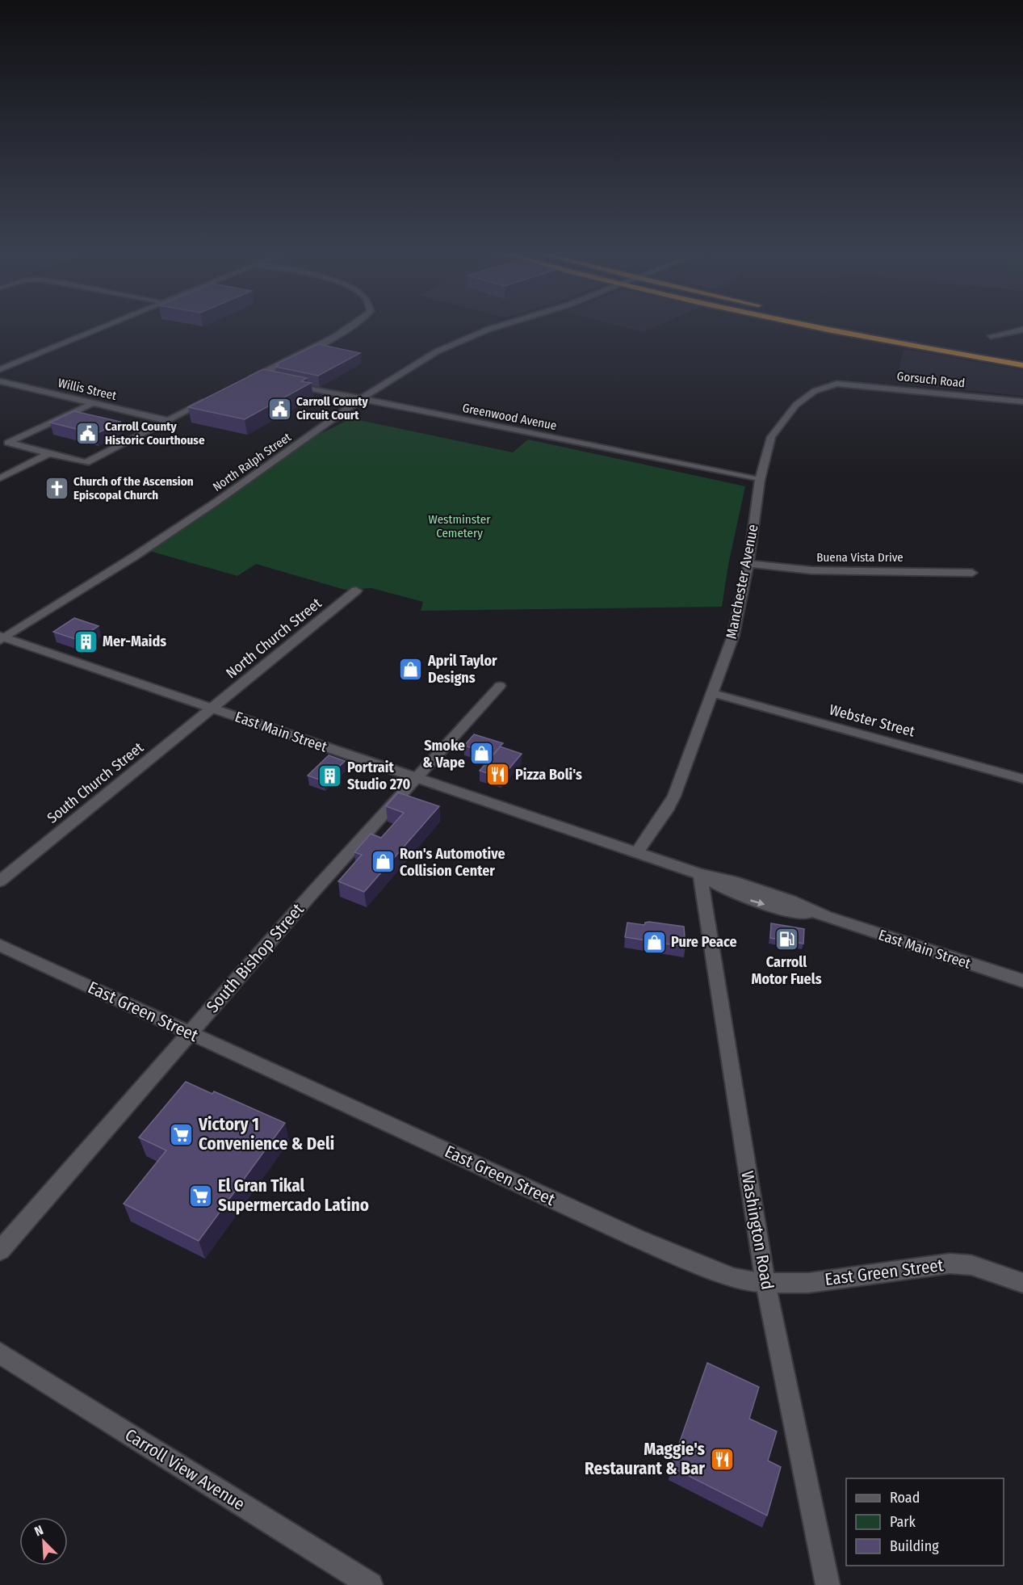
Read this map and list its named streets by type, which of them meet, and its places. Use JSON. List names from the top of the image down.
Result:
{
  "streets": {
    "street": [
      "Gorsuch Road",
      "Willis Street",
      "Greenwood Avenue",
      "North Ralph Street",
      "Buena Vista Drive",
      "Manchester Avenue",
      "North Church Street",
      "Webster Street",
      "East Main Street",
      "South Church Street",
      "South Bishop Street",
      "East Green Street",
      "Washington Road",
      "Carroll View Avenue"
    ]
  },
  "crossings": [
    ["Gorsuch Road", "Manchester Avenue"],
    ["Greenwood Avenue", "North Ralph Street"],
    ["Greenwood Avenue", "Manchester Avenue"],
    ["North Ralph Street", "East Main Street"],
    ["Buena Vista Drive", "Manchester Avenue"],
    ["Manchester Avenue", "Webster Street"],
    ["Manchester Avenue", "East Main Street"],
    ["North Church Street", "East Main Street"],
    ["North Church Street", "South Church Street"],
    ["East Main Street", "South Church Street"],
    ["East Main Street", "South Bishop Street"],
    ["East Main Street", "Washington Road"],
    ["South Bishop Street", "East Green Street"],
    ["East Green Street", "Washington Road"]
  ],
  "parks": ["Westminster Cemetery"],
  "places": {
    "public building": ["Carroll County Circuit Court", "Carroll County Historic Courthouse"],
    "church": ["Church of the Ascension Episcopal Church"],
    "building": ["Mer-Maids", "Portrait Studio 270"],
    "shop": [
      "April Taylor Designs",
      "Smoke & Vape",
      "Ron's Automotive Collision Center",
      "Pure Peace"
    ],
    "restaurant": ["Pizza Boli's", "Maggie's Restaurant & Bar"],
    "fuel station": ["Carroll Motor Fuels"],
    "supermarket": ["Victory 1 Convenience & Deli", "El Gran Tikal Supermercado Latino"]
  },
  "legend": ["Road", "Park", "Building"],
  "north": "top left"
}
